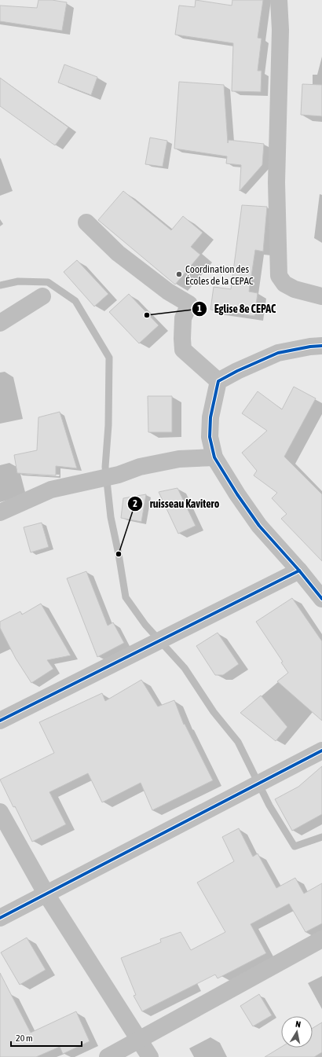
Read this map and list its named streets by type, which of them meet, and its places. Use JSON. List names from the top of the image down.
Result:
{
  "places": ["Coordination des Écoles de la CEPAC", "Eglise 8e CEPAC", "ruisseau Kavitero"],
  "scale_bar": "20 m",
  "north": "top"
}
